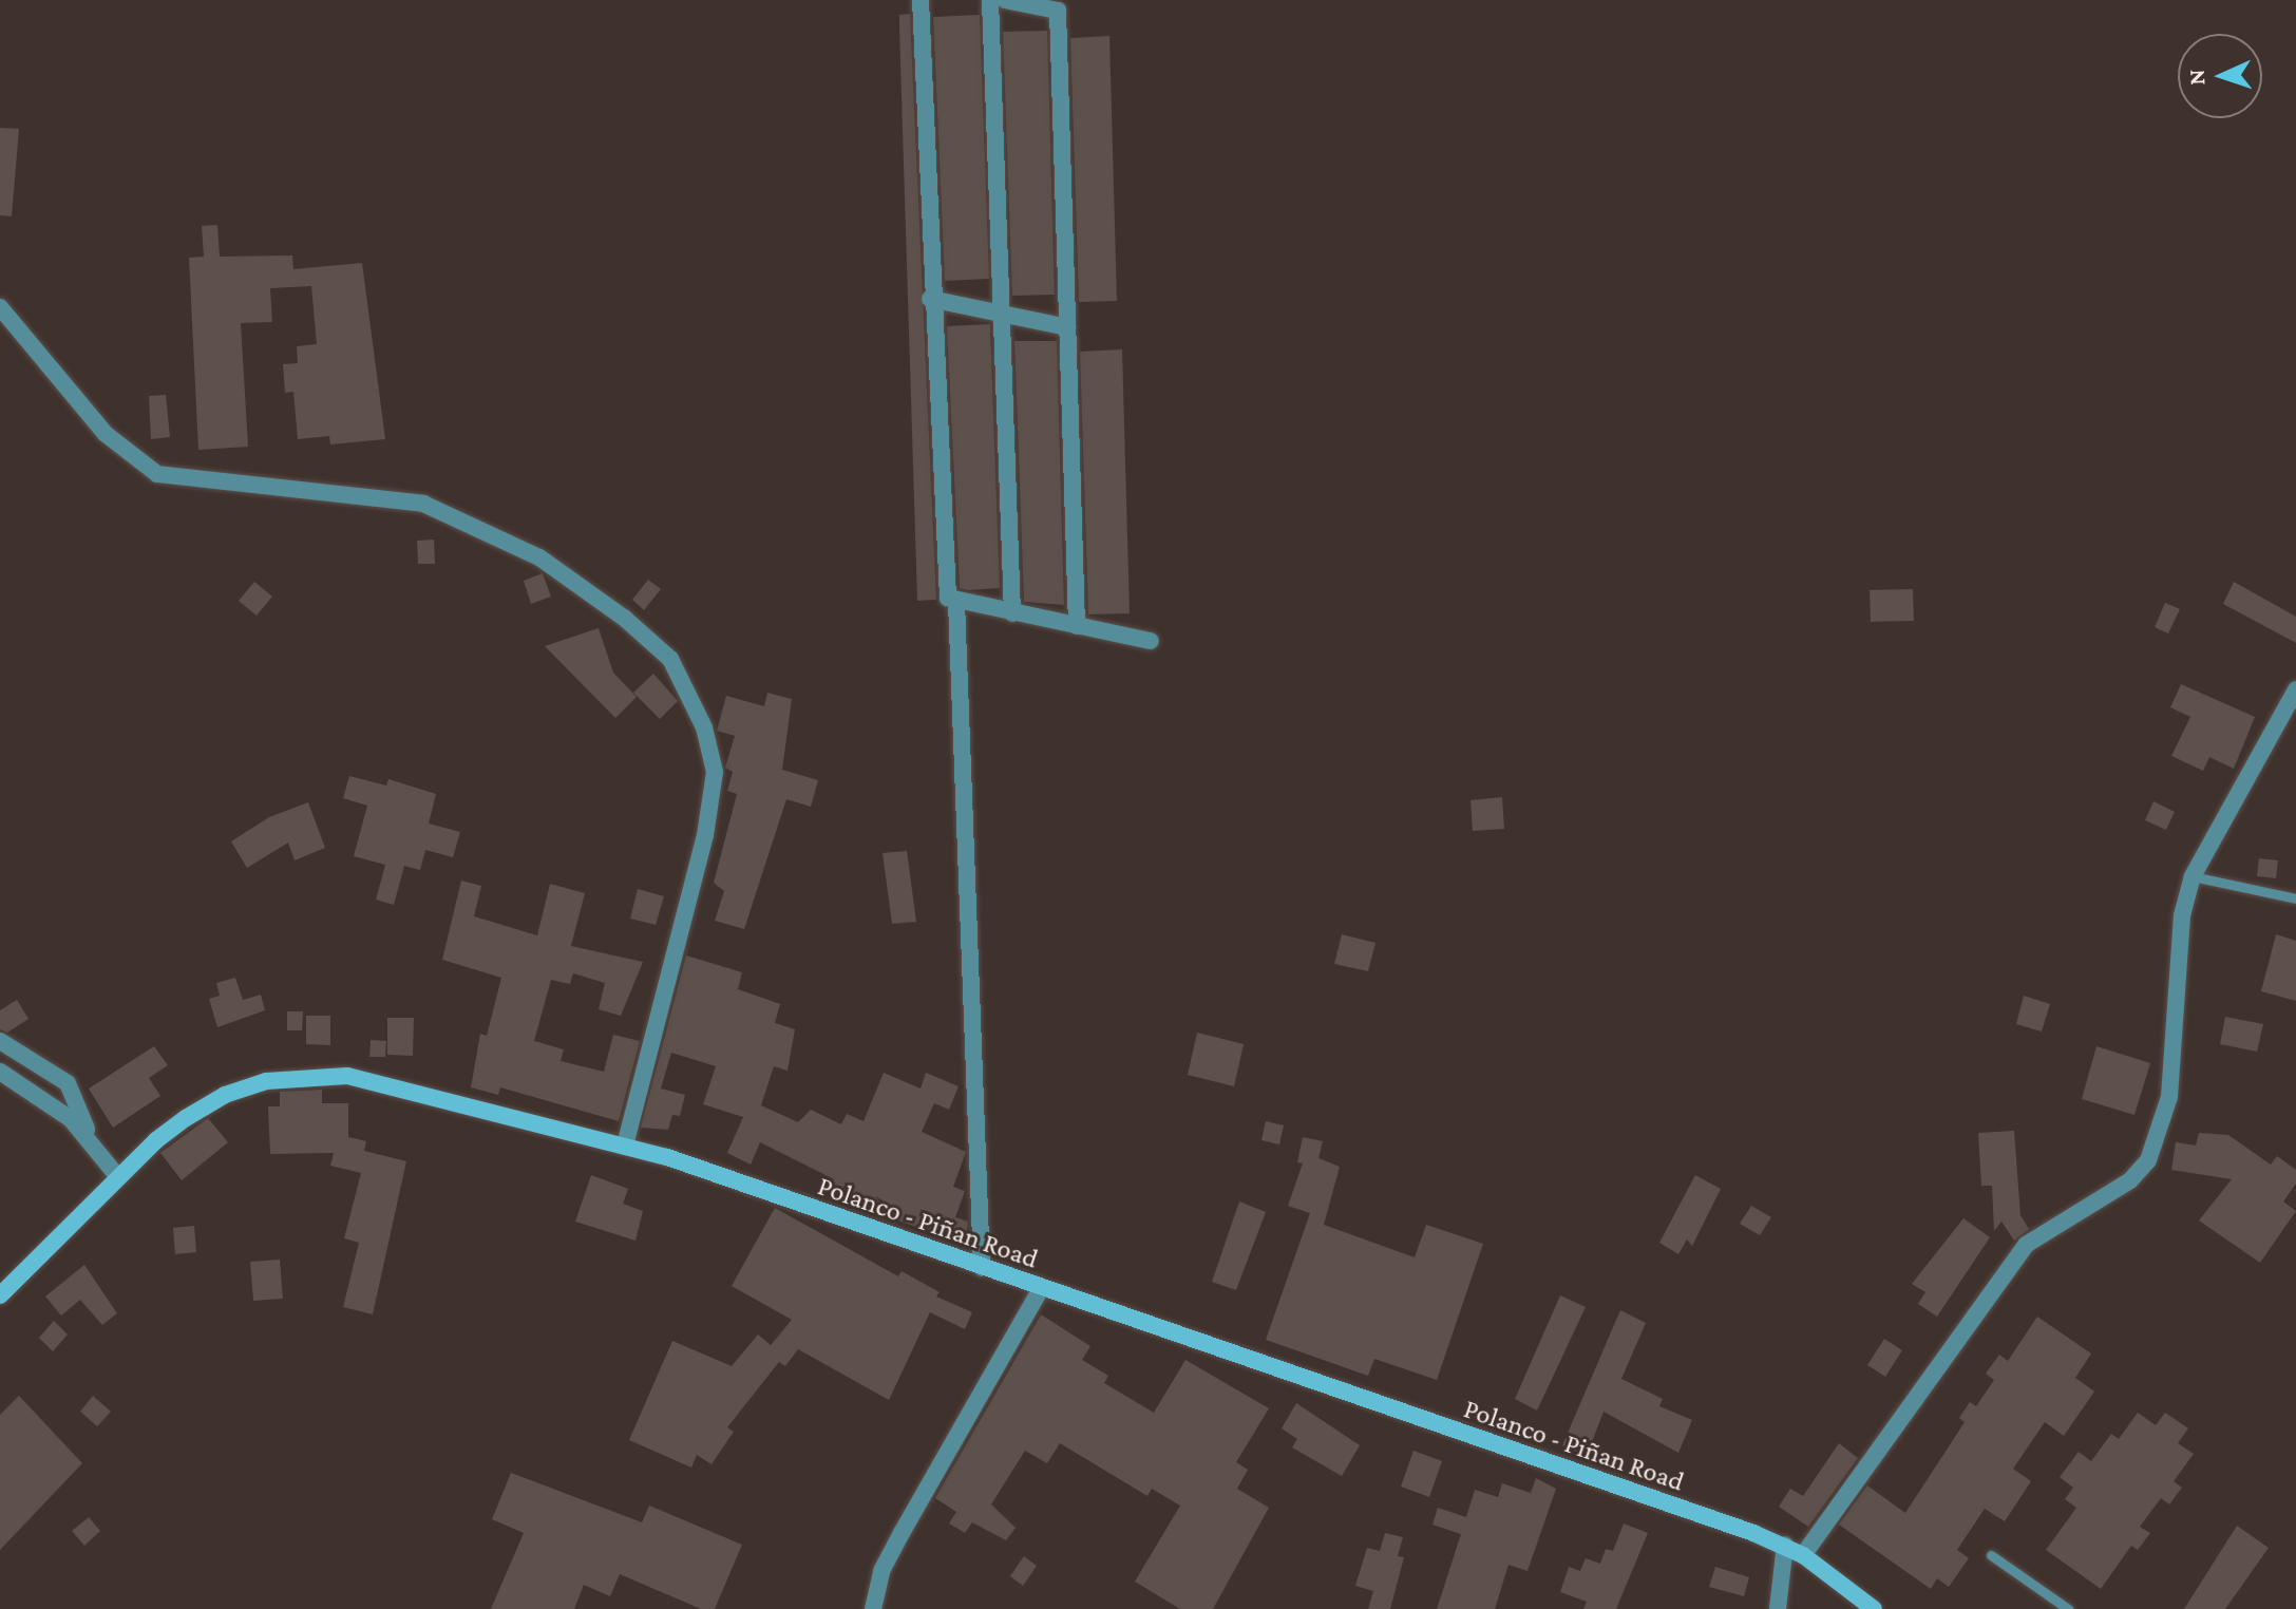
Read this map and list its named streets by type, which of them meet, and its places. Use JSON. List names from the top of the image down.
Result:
{
  "streets": {
    "main road": ["Polanco - Piñan Road"]
  },
  "north": "left"
}
